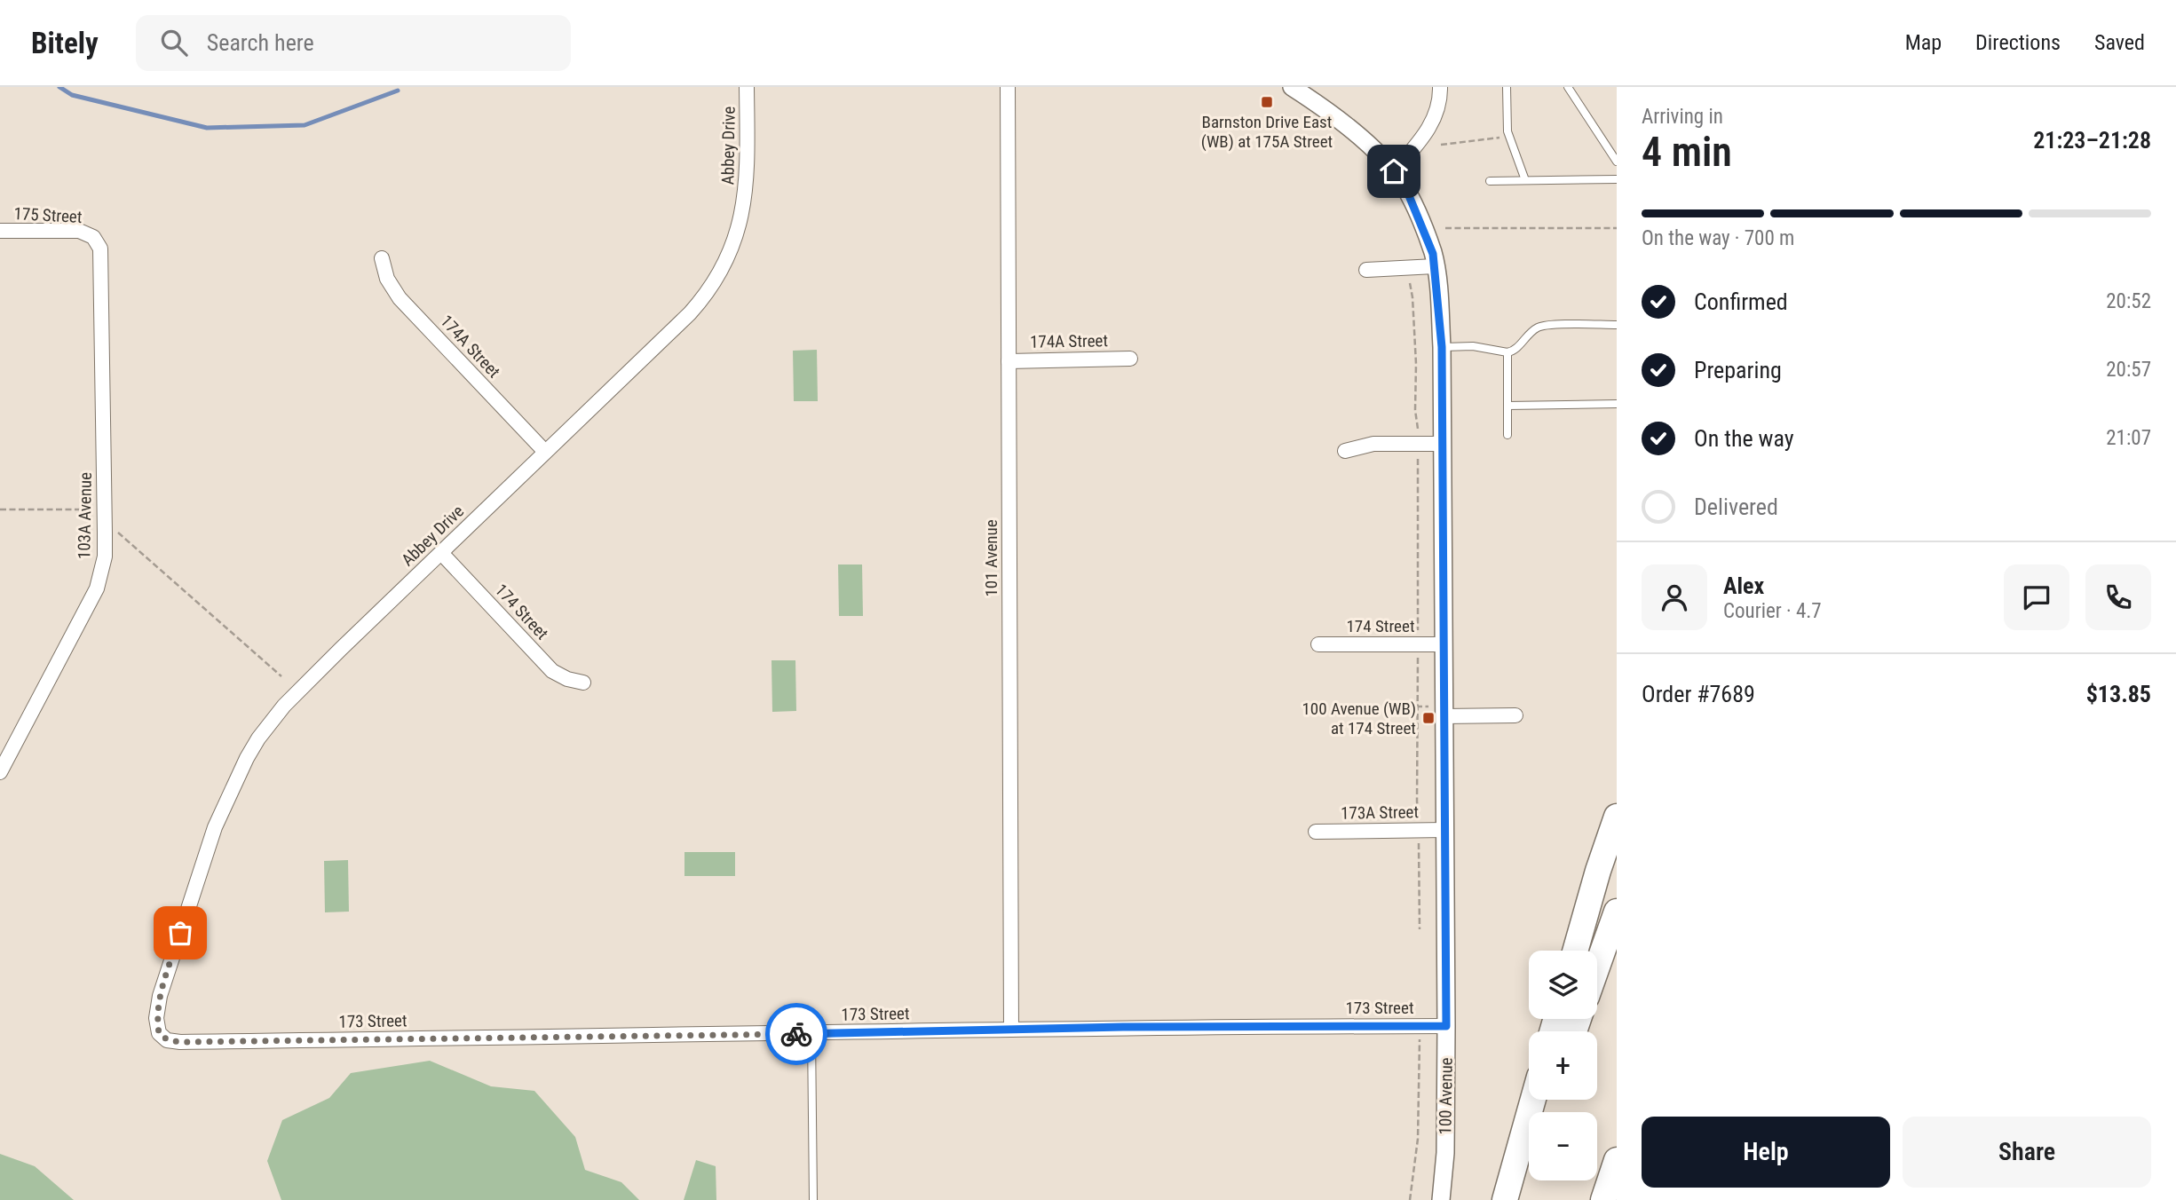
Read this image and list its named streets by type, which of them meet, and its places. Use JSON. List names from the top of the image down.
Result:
{
  "streets": {
    "street": [
      "Abbey Drive",
      "175 Street",
      "174A Street",
      "103A Avenue",
      "101 Avenue",
      "174 Street",
      "173A Street",
      "173 Street",
      "100 Avenue"
    ]
  },
  "crossings": [
    ["Abbey Drive", "174A Street"],
    ["Abbey Drive", "174 Street"],
    ["Abbey Drive", "173 Street"],
    ["175 Street", "103A Avenue"],
    ["174A Street", "101 Avenue"],
    ["101 Avenue", "173 Street"],
    ["174 Street", "100 Avenue"],
    ["173A Street", "100 Avenue"],
    ["173 Street", "100 Avenue"]
  ],
  "places": {
    "transit": ["Barnston Drive East (WB) at 175A Street", "100 Avenue (WB) at 174 Street"]
  },
  "page": {
    "header": "Bitely",
    "search": "Search here",
    "nav": ["Map", "Directions", "Saved"],
    "heading": ["4 min", "Arriving in", "21:23–21:28"],
    "panel": [
      "Alex",
      "Courier · 4.7",
      "Order #7689",
      "$13.85"
    ],
    "bar": "On the way · 700 m",
    "list": [
      ["Confirmed", "20:52"],
      ["Preparing", "20:57"],
      ["On the way", "21:07"],
      "Delivered"
    ],
    "map_buttons": ["+", "−"],
    "buttons": ["Help", "Share"]
  }
}
